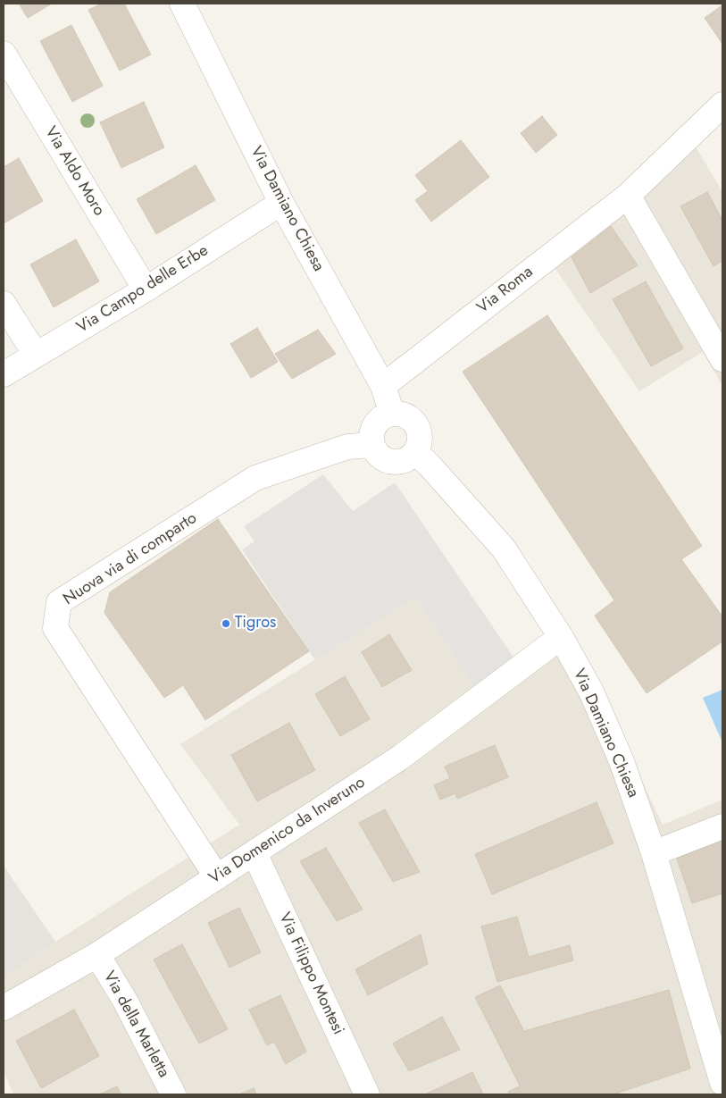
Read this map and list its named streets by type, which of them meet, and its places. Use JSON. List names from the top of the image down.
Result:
{
  "streets": {
    "street": [
      "Via Aldo Moro",
      "Via Damiano Chiesa",
      "Via Campo delle Erbe",
      "Via Roma",
      "Nuova via di comparto",
      "Via Domenico da Inveruno",
      "Via Filippo Montesi",
      "Via della Marletta"
    ]
  },
  "crossings": [
    ["Via Aldo Moro", "Via Campo delle Erbe"],
    ["Via Damiano Chiesa", "Via Campo delle Erbe"],
    ["Via Damiano Chiesa", "Via Roma"],
    ["Via Damiano Chiesa", "Nuova via di comparto"],
    ["Via Damiano Chiesa", "Via Domenico da Inveruno"],
    ["Nuova via di comparto", "Via Domenico da Inveruno"],
    ["Via Domenico da Inveruno", "Via Filippo Montesi"],
    ["Via Domenico da Inveruno", "Via della Marletta"]
  ],
  "places": ["Tigros"]
}
